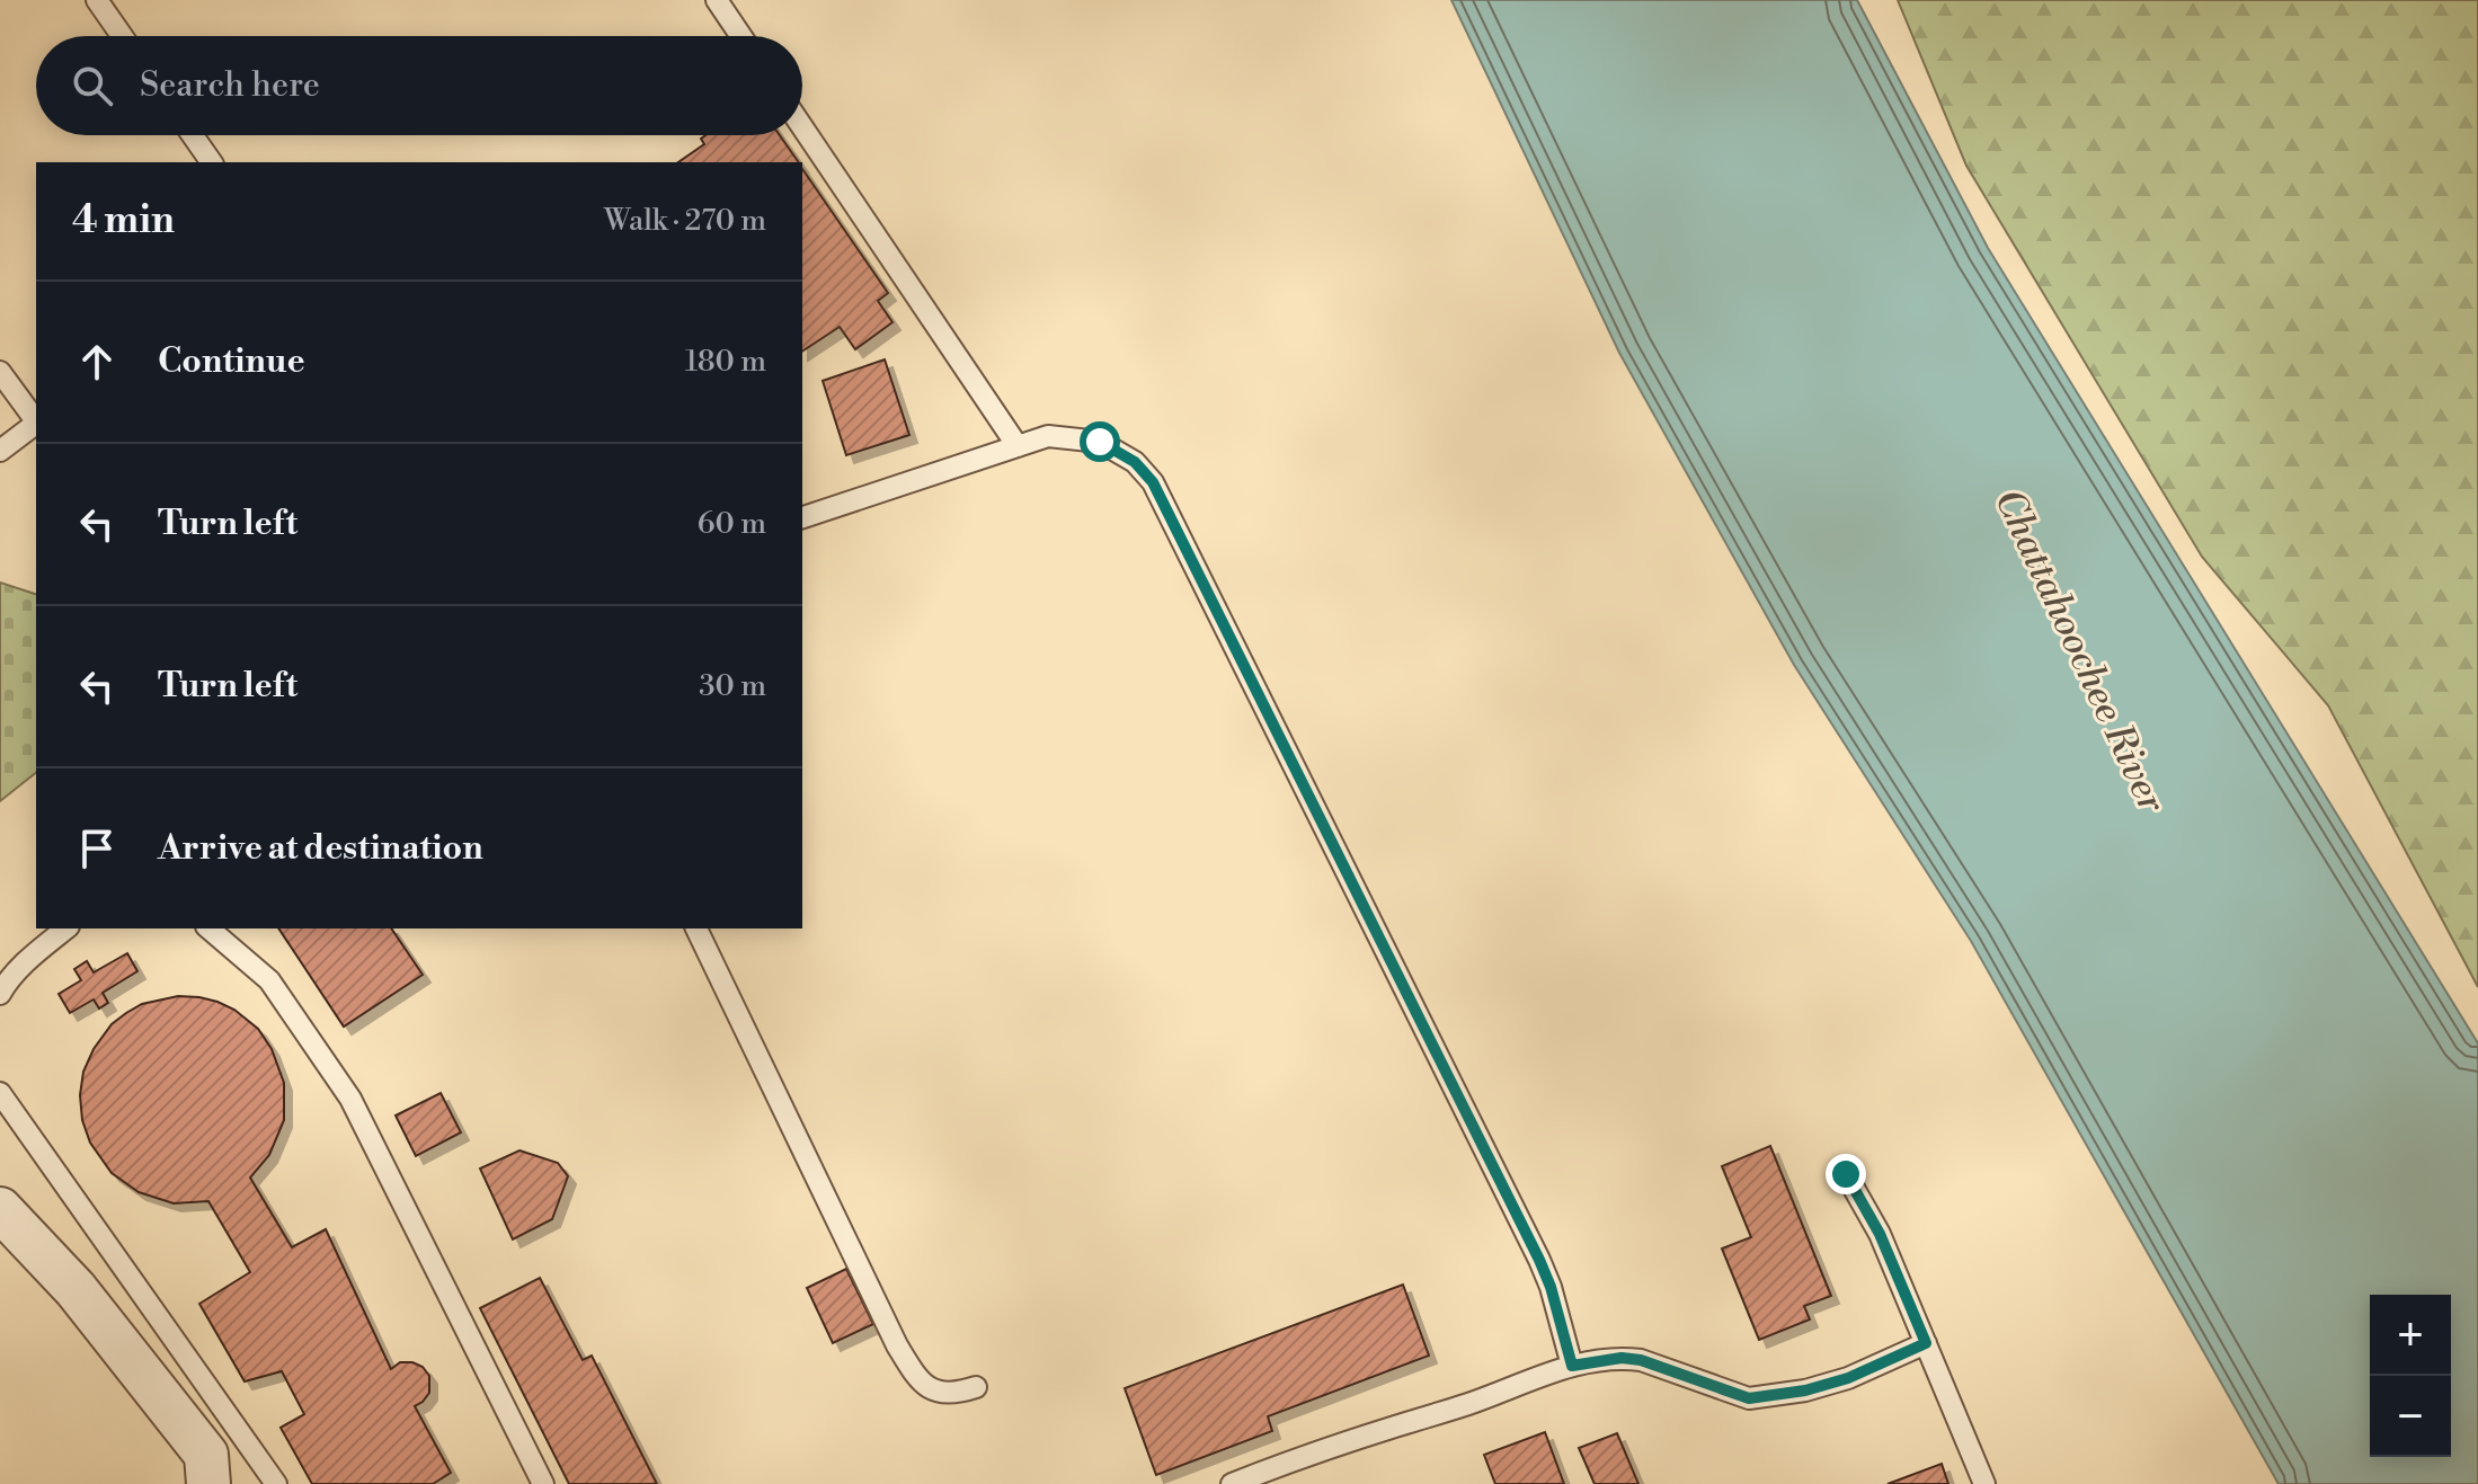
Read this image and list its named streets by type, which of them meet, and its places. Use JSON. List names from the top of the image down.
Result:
{
  "water": ["Chattahoochee River"],
  "page": {
    "search": "Search here",
    "heading": ["4 min", "Walk · 270 m"],
    "list": [
      ["Continue", "180 m"],
      ["Turn left", "60 m"],
      ["Turn left", "30 m"],
      "Arrive at destination"
    ],
    "map_buttons": ["+", "−"]
  }
}
